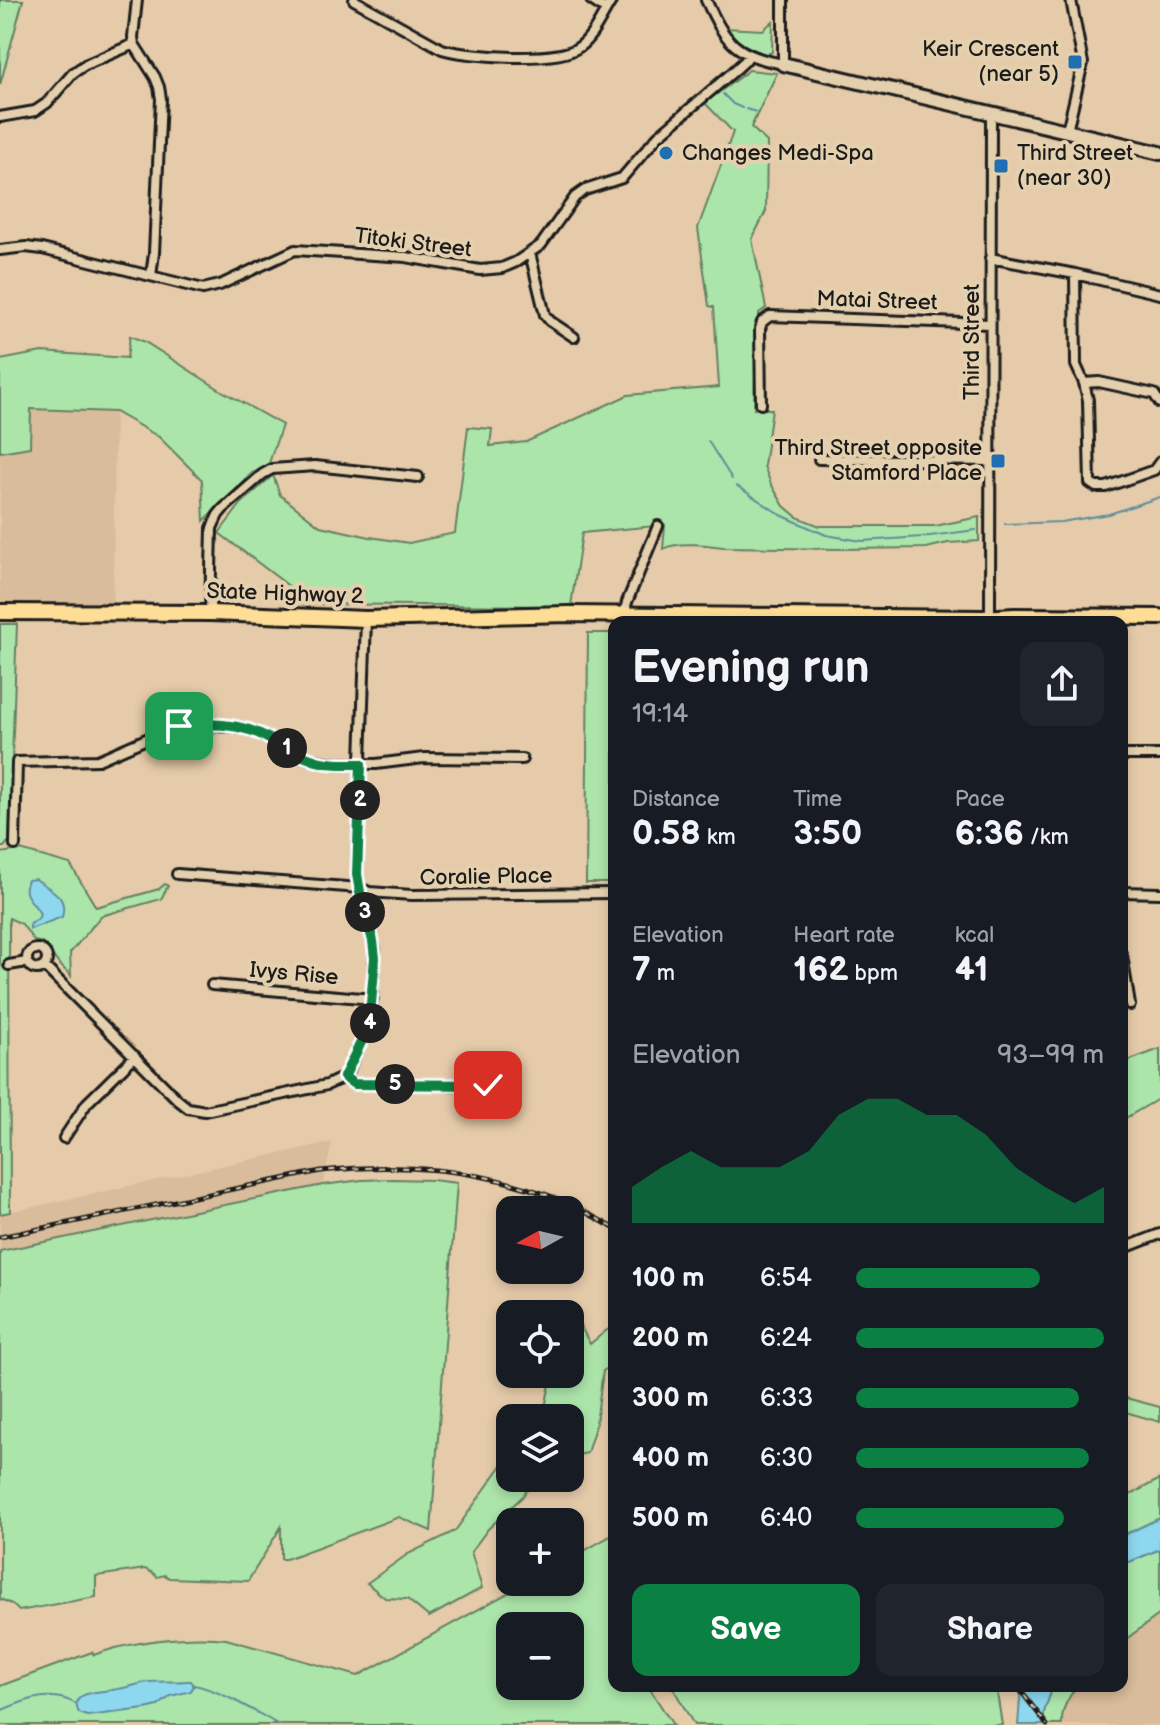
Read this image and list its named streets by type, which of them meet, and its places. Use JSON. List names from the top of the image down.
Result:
{
  "streets": {
    "highway": ["State Highway 2"],
    "street": [
      "Titoki Street",
      "Matai Street",
      "Third Street",
      "Coralie Place",
      "Ivys Rise"
    ]
  },
  "crossings": [
    ["Matai Street", "Third Street"]
  ],
  "places": {
    "transit": ["Keir Crescent (near 5)", "Third Street (near 30)", "Third Street opposite Stamford Place"],
    "other": ["Changes Medi-Spa"]
  },
  "north": "left",
  "page": {
    "heading": ["Evening run", "19:14"],
    "pins": [
      "1",
      "2",
      "3",
      "4",
      "5"
    ],
    "stats": [
      ["Distance", "0.58 km"],
      ["Time", "3:50"],
      ["Pace", "6:36 /km"],
      ["Elevation", "7 m"],
      ["Heart rate", "162 bpm"],
      ["kcal", "41"]
    ],
    "chart": ["Elevation", "93–99 m"],
    "map_buttons": ["+", "−"],
    "list": [
      {
        "name": "100 m",
        "note": "6:54"
      },
      {
        "name": "200 m",
        "note": "6:24"
      },
      {
        "name": "300 m",
        "note": "6:33"
      },
      {
        "name": "400 m",
        "note": "6:30"
      },
      {
        "name": "500 m",
        "note": "6:40"
      }
    ],
    "buttons": ["Save", "Share"]
  }
}
